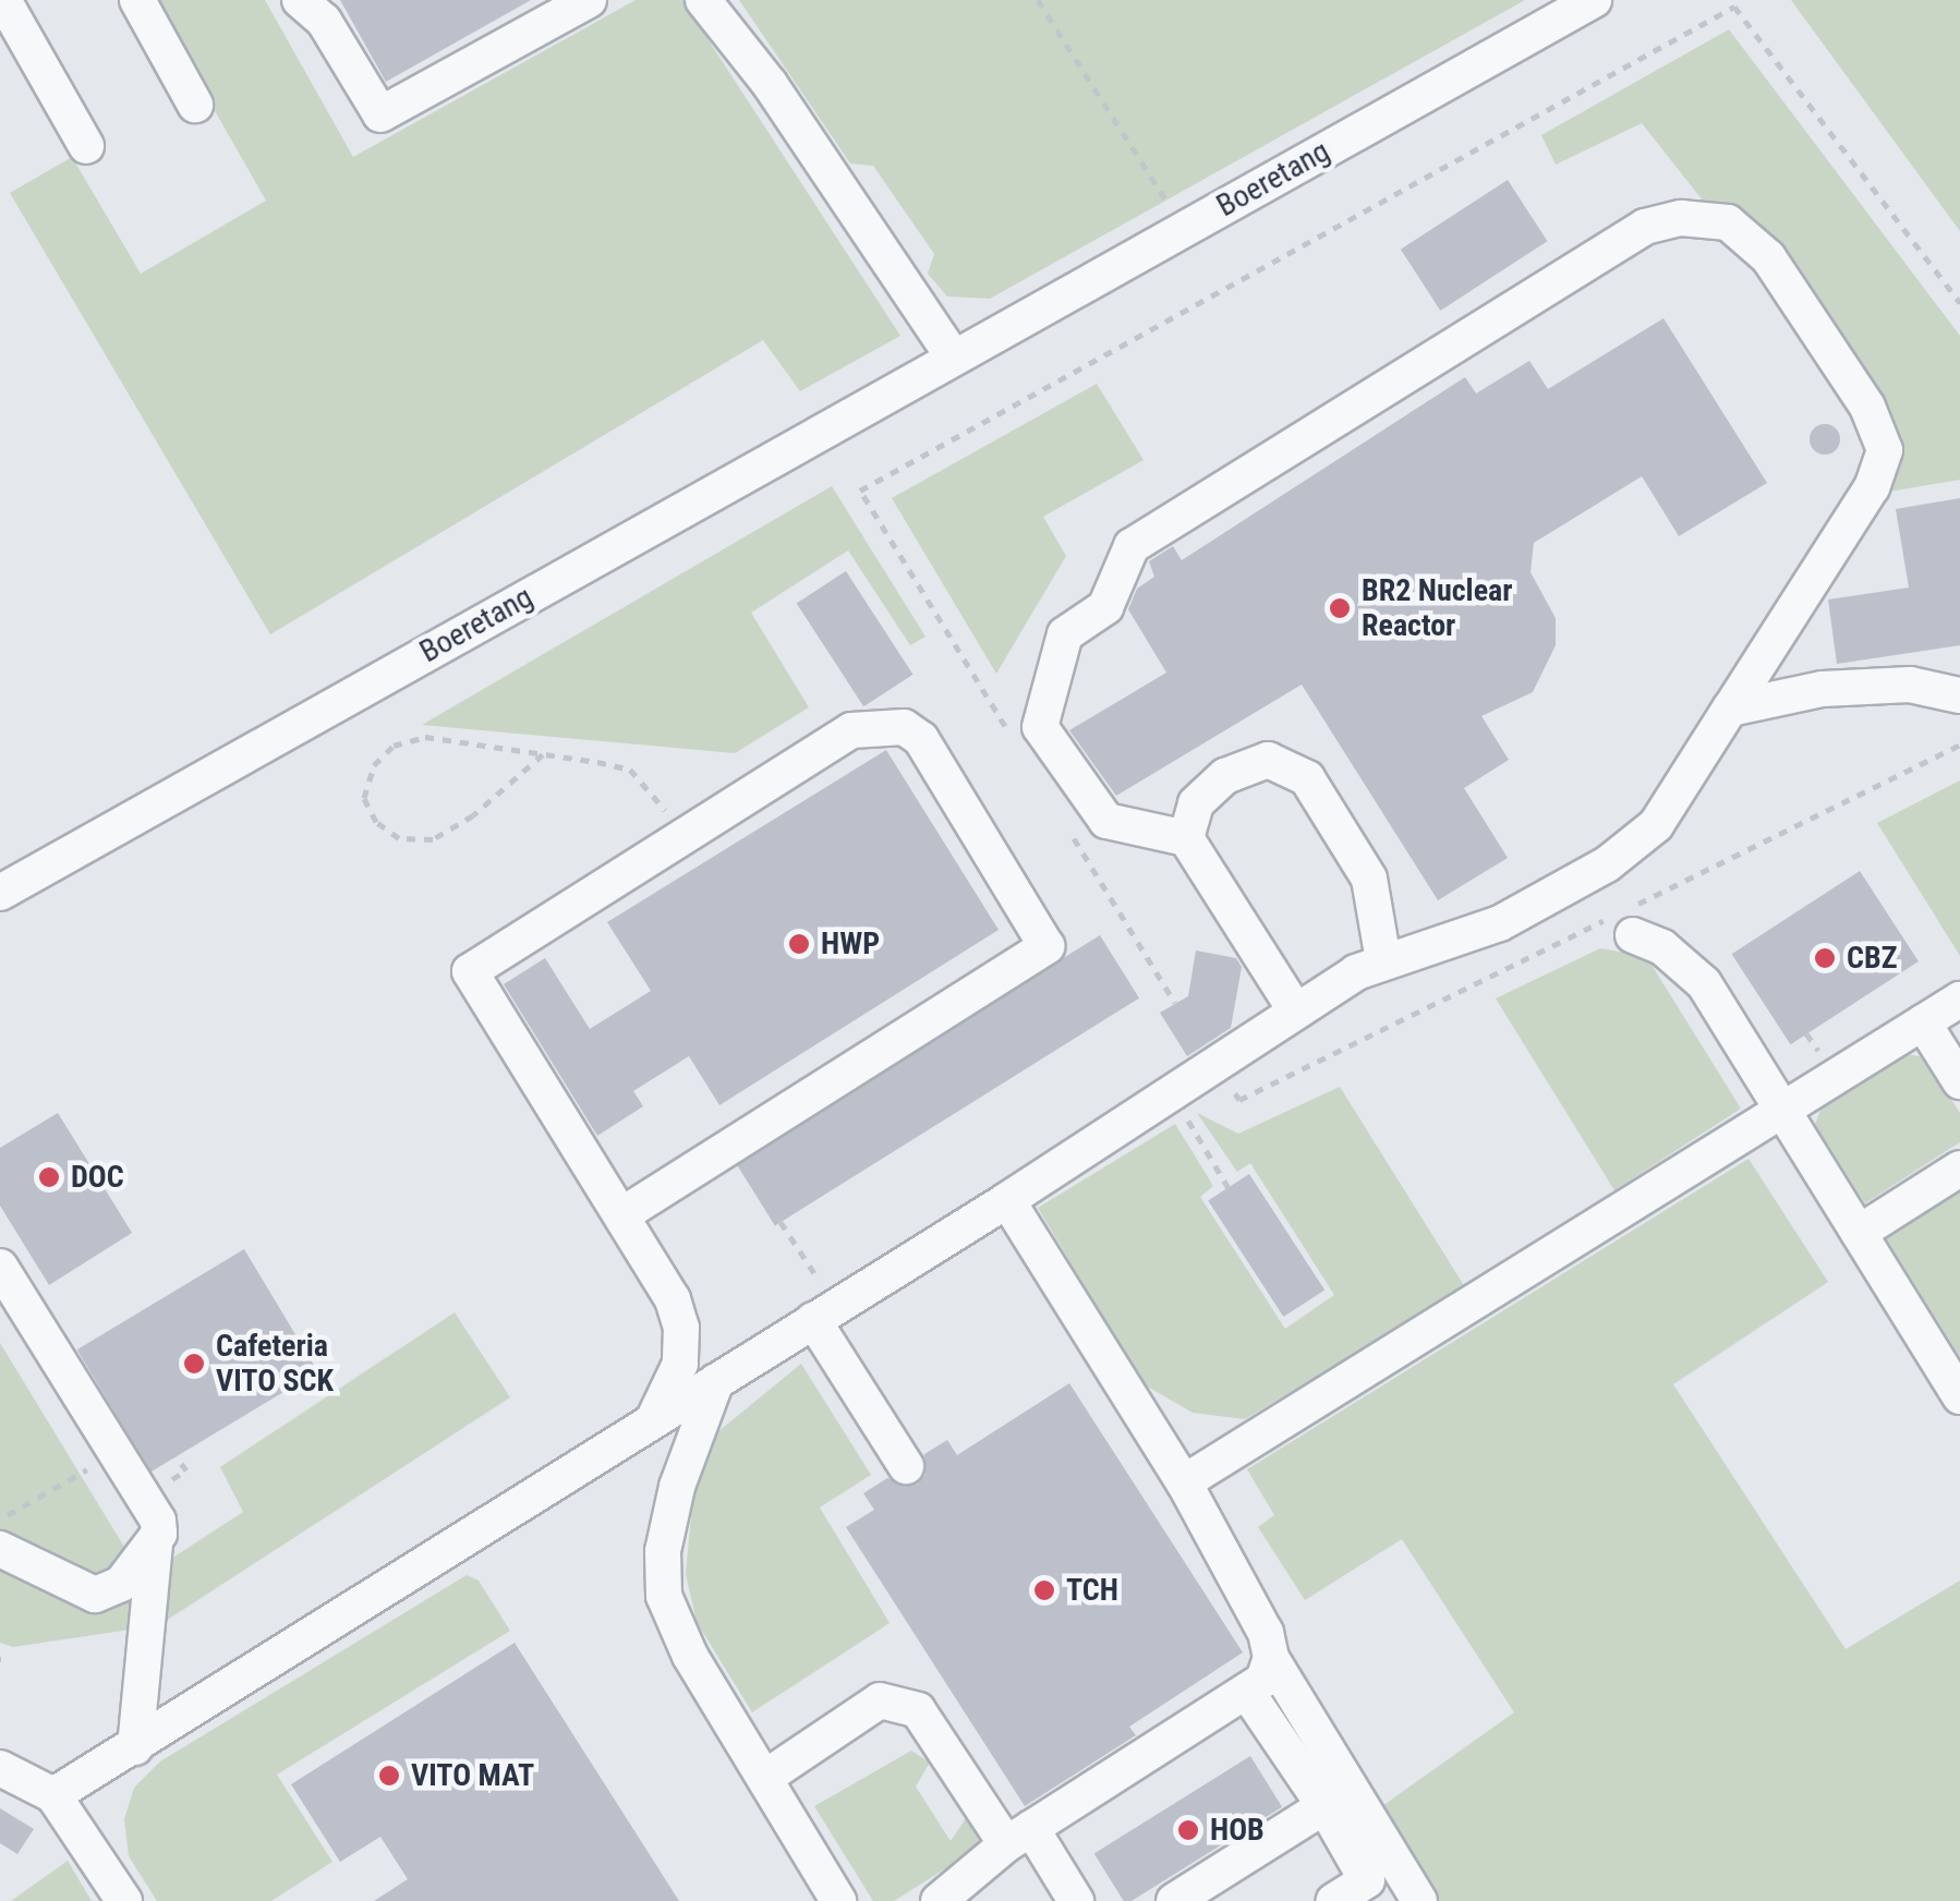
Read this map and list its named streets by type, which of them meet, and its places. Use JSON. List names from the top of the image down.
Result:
{
  "streets": {
    "street": ["Boeretang"]
  },
  "places": [
    "BR2 Nuclear Reactor",
    "HWP",
    "CBZ",
    "DOC",
    "Cafeteria VITO SCK",
    "TCH",
    "VITO MAT",
    "HOB"
  ]
}
